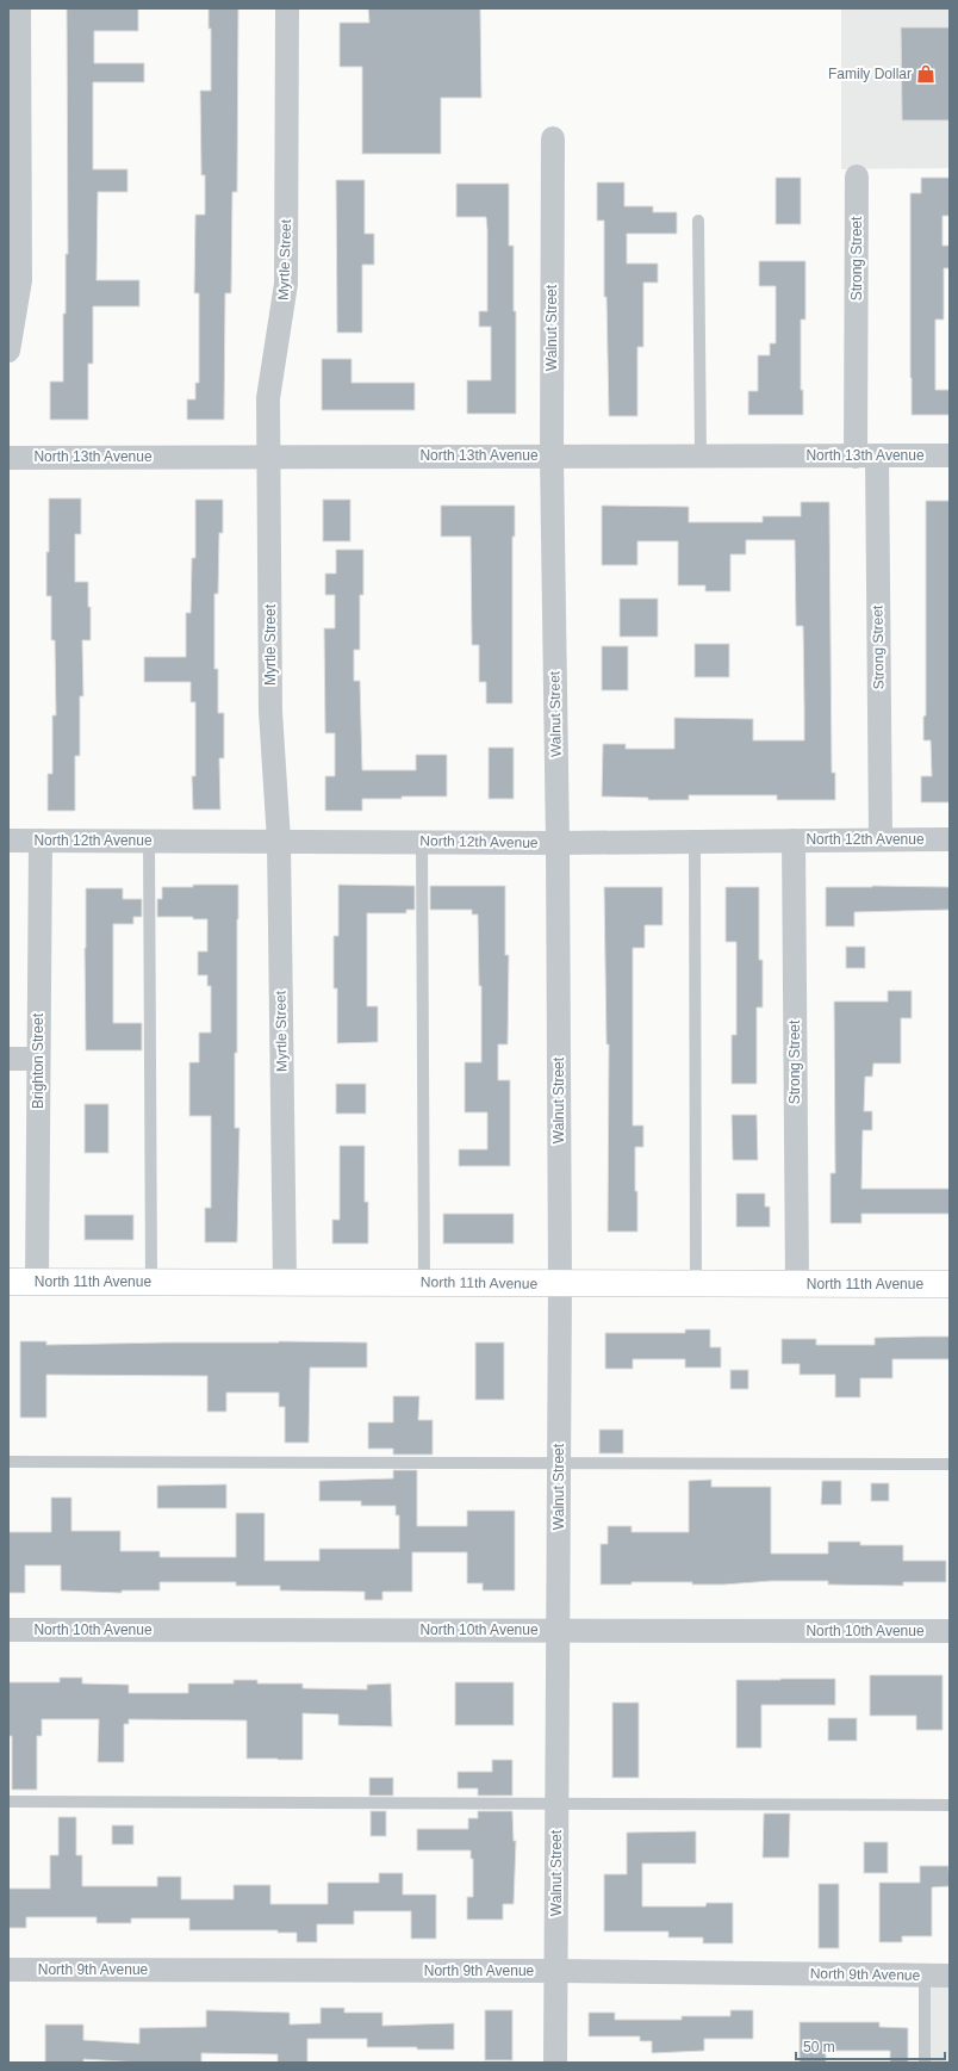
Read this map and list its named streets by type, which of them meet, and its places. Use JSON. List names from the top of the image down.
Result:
{
  "streets": {
    "street": [
      "Strong Street",
      "Myrtle Street",
      "Walnut Street",
      "North 13th Avenue",
      "North 12th Avenue",
      "Brighton Street",
      "North 11th Avenue",
      "North 10th Avenue",
      "North 9th Avenue"
    ]
  },
  "crossings": [
    ["Strong Street", "North 13th Avenue"],
    ["Strong Street", "North 12th Avenue"],
    ["Strong Street", "North 11th Avenue"],
    ["Myrtle Street", "North 13th Avenue"],
    ["Myrtle Street", "North 12th Avenue"],
    ["Myrtle Street", "North 11th Avenue"],
    ["Walnut Street", "North 13th Avenue"],
    ["Walnut Street", "North 12th Avenue"],
    ["Walnut Street", "North 11th Avenue"],
    ["Walnut Street", "North 10th Avenue"],
    ["Walnut Street", "North 9th Avenue"],
    ["North 12th Avenue", "Brighton Street"],
    ["Brighton Street", "North 11th Avenue"]
  ],
  "places": {
    "shop": ["Family Dollar"]
  },
  "scale_bar": "50 m"
}
